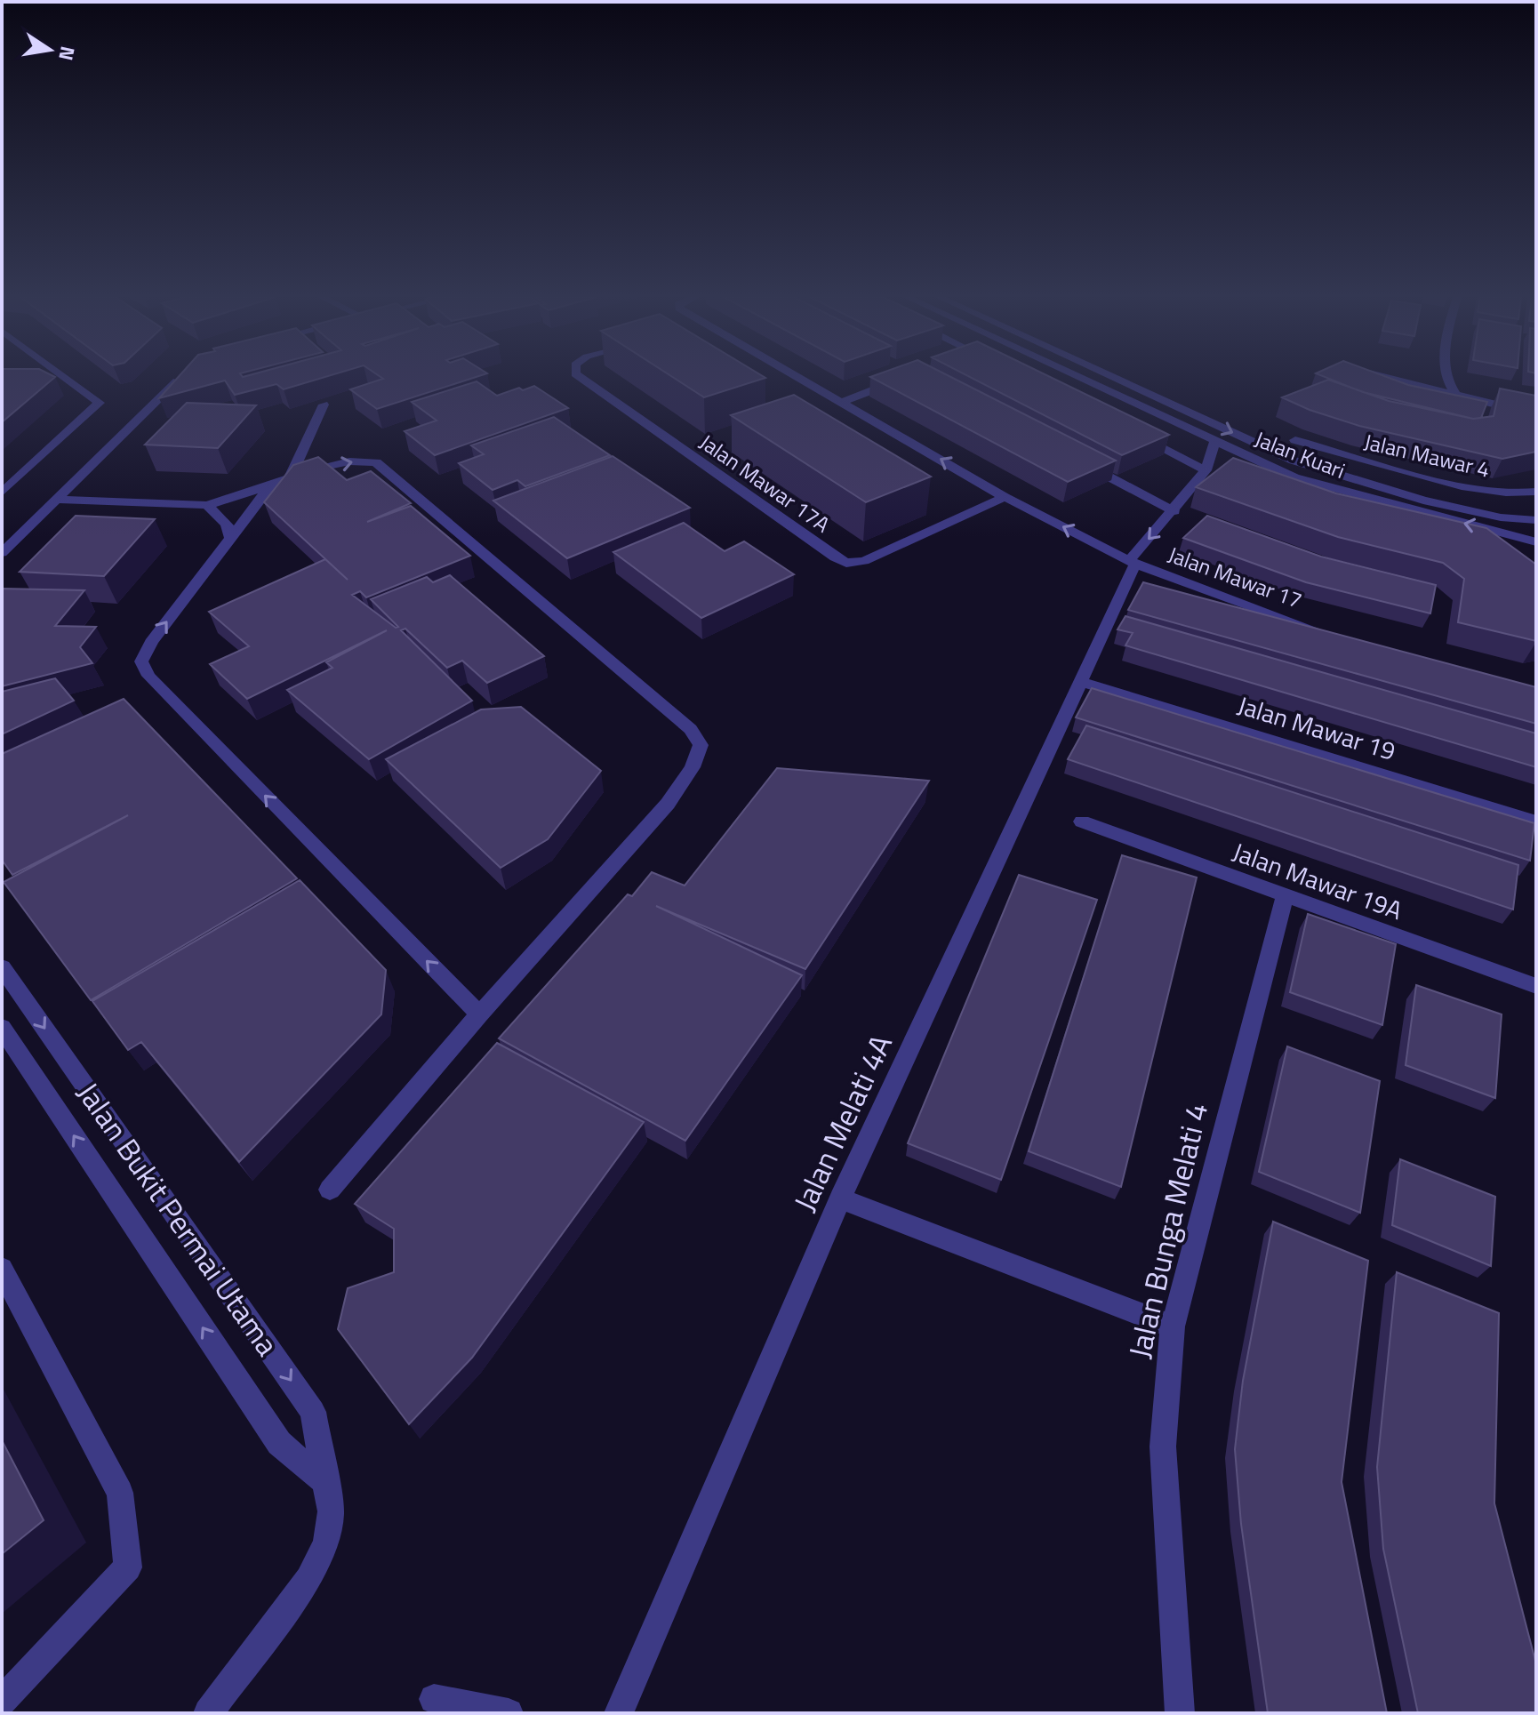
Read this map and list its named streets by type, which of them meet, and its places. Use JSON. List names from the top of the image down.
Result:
{
  "streets": {
    "street": [
      "Jalan Kuari",
      "Jalan Mawar 4",
      "Jalan Mawar 17A",
      "Jalan Mawar 17",
      "Jalan Mawar 19",
      "Jalan Mawar 19A",
      "Jalan Melati 4A",
      "Jalan Bukit Permai Utama",
      "Jalan Bunga Melati 4"
    ]
  },
  "crossings": [
    ["Jalan Kuari", "Jalan Mawar 17"],
    ["Jalan Mawar 17", "Jalan Melati 4A"],
    ["Jalan Mawar 19", "Jalan Melati 4A"],
    ["Jalan Mawar 19A", "Jalan Bunga Melati 4"]
  ],
  "north": "right"
}
